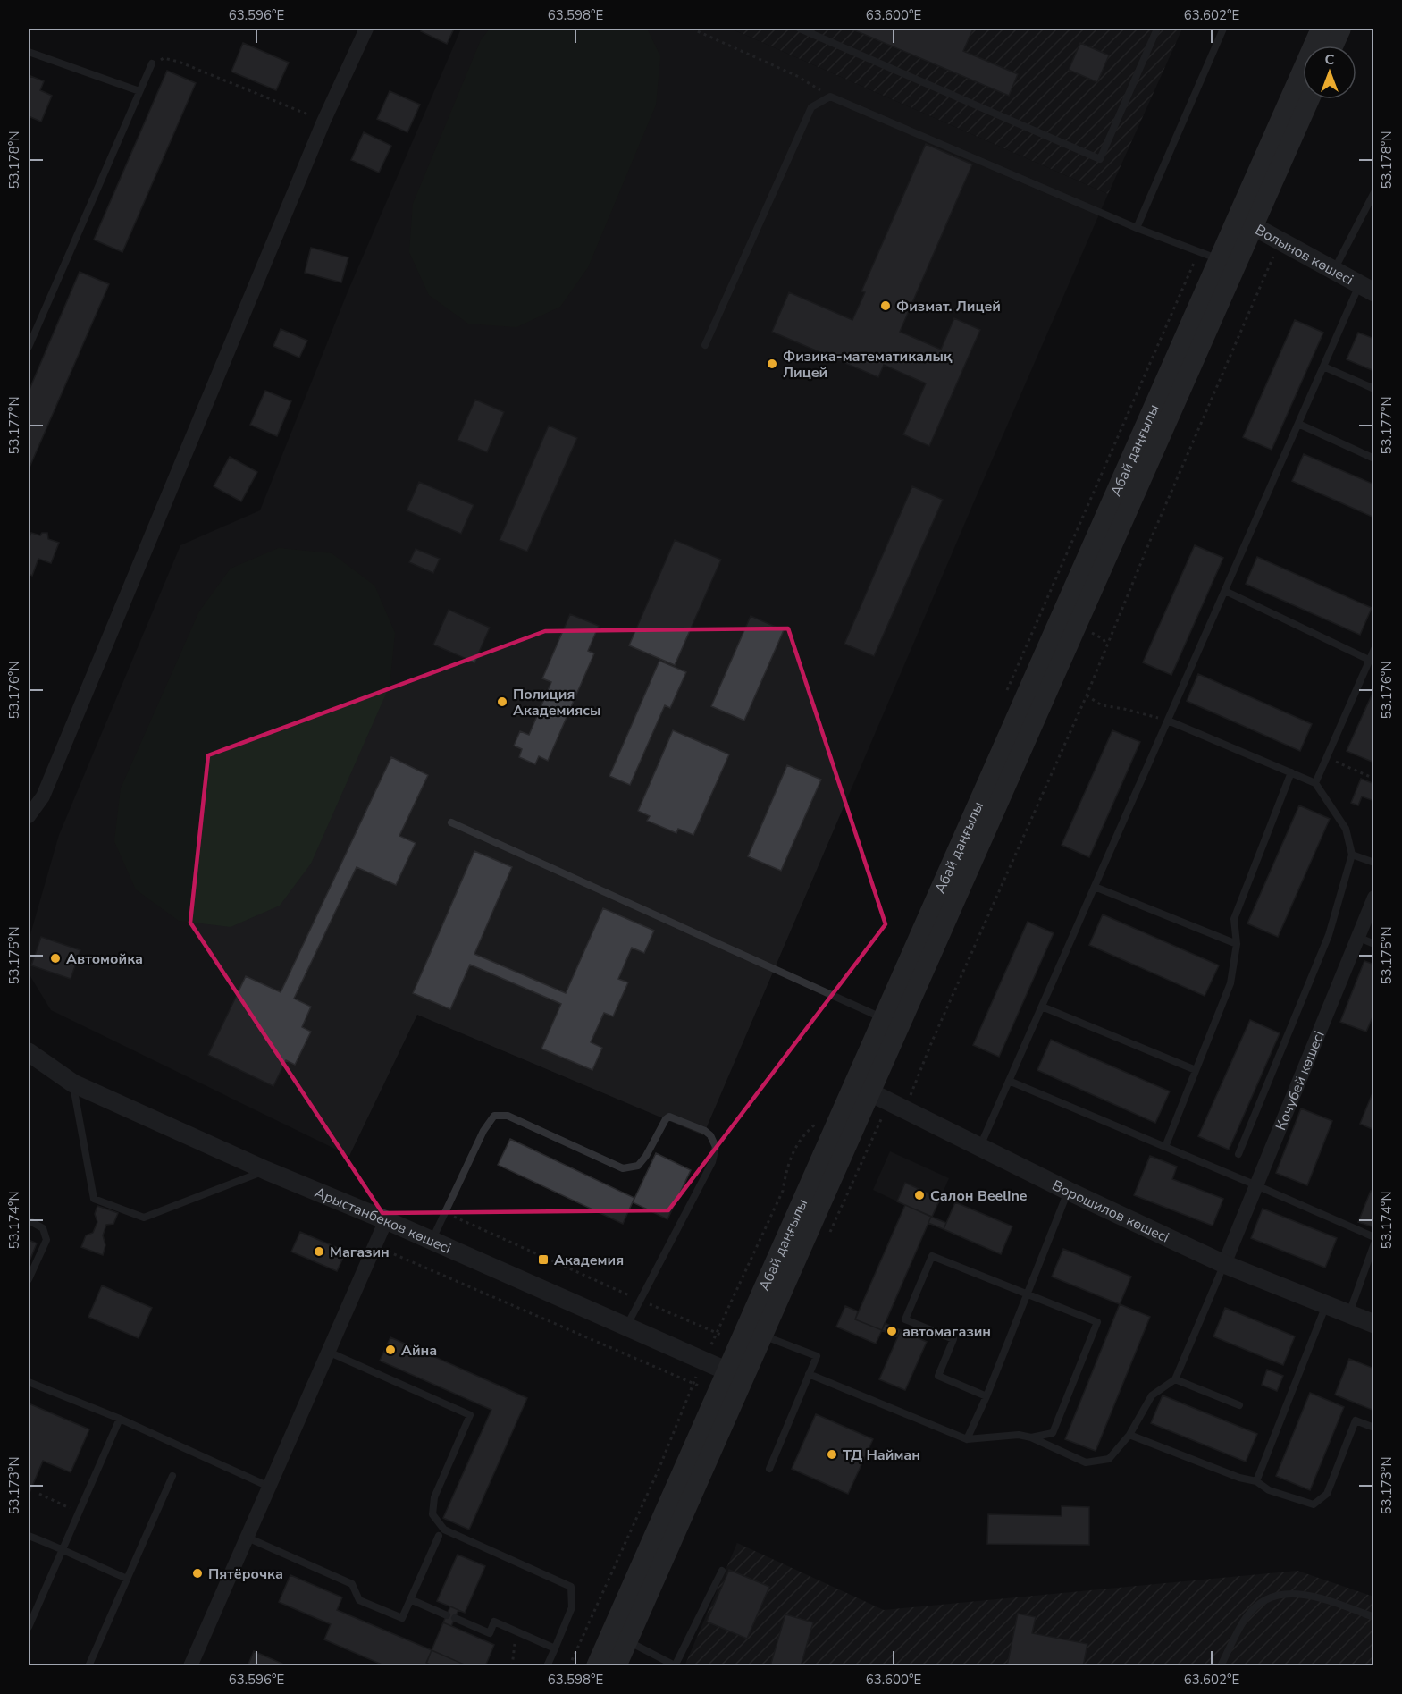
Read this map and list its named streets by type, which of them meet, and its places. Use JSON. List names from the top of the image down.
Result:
{
  "streets": {
    "main road": ["Абай даңғылы"],
    "street": [
      "Волынов көшесі",
      "Кочубей көшесі",
      "Ворошилов көшесі",
      "Арыстанбеков көшесі"
    ]
  },
  "crossings": [
    ["Волынов көшесі", "Абай даңғылы"],
    ["Абай даңғылы", "Ворошилов көшесі"],
    ["Абай даңғылы", "Арыстанбеков көшесі"],
    ["Кочубей көшесі", "Ворошилов көшесі"]
  ],
  "places": {
    "other": [
      "Физмат. Лицей",
      "Физика-математикалық Лицей",
      "Полиция Академиясы",
      "Автомойка",
      "Cалон Beeline",
      "Магазин",
      "автомагазин",
      "Айна",
      "ТД Найман",
      "Пятёрочка"
    ],
    "transit": ["Академия"]
  },
  "north": "top",
  "coordinates": [
    "63.596°E",
    "63.598°E",
    "63.600°E",
    "63.602°E",
    "53.178°N",
    "53.177°N",
    "53.176°N",
    "53.175°N",
    "53.174°N",
    "53.173°N"
  ]
}
